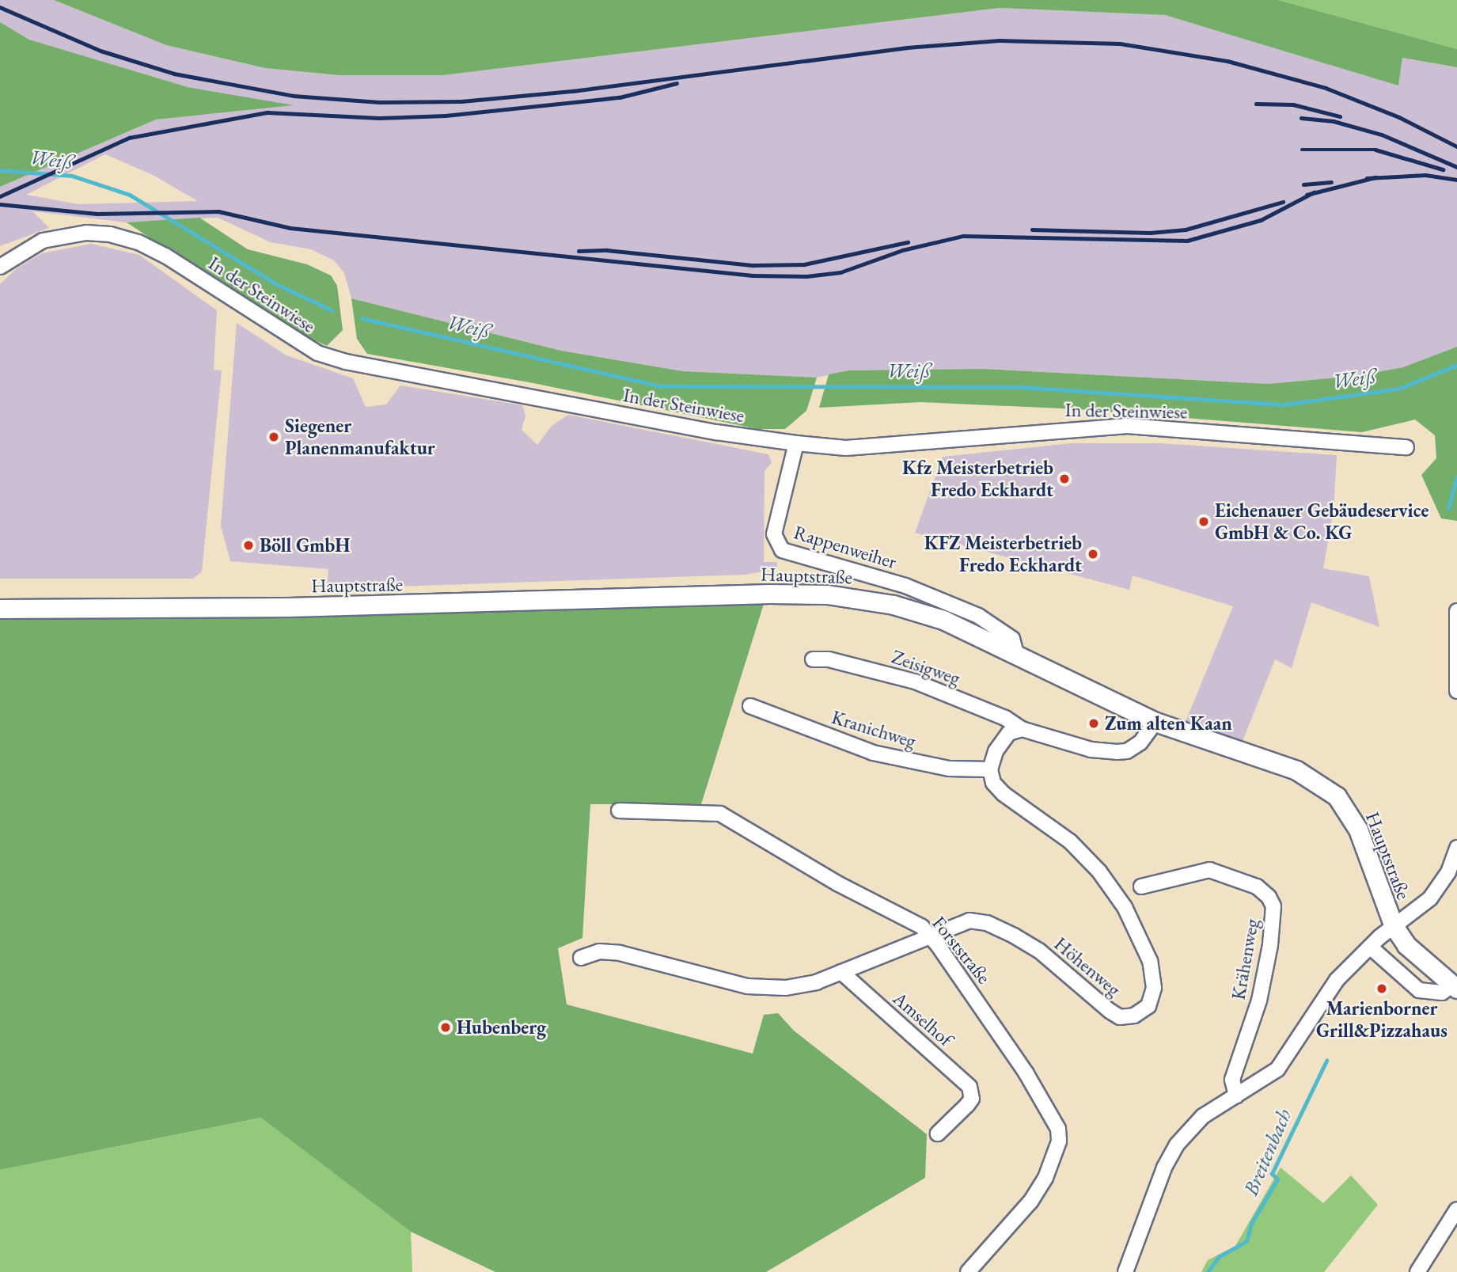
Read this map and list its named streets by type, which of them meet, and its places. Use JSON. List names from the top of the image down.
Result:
{
  "streets": {
    "main road": ["Hauptstraße"],
    "street": [
      "In der Steinwiese",
      "Rappenweiher",
      "Zeisigweg",
      "Kranichweg",
      "Forststraße",
      "Krähenweg",
      "Höhenweg",
      "Amselhof"
    ]
  },
  "crossings": [
    ["In der Steinwiese", "Rappenweiher"],
    ["Rappenweiher", "Hauptstraße"],
    ["Kranichweg", "Höhenweg"],
    ["Forststraße", "Höhenweg"],
    ["Höhenweg", "Amselhof"]
  ],
  "water": ["Weiß", "Breitenbach"],
  "places": [
    "Siegener Planenmanufaktur",
    "Kfz Meisterbetrieb Fredo Eckhardt",
    "Eichenauer Gebäudeservice GmbH & Co. KG",
    "Böll GmbH",
    "KFZ Meisterbetrieb Fredo Eckhardt",
    "Zum alten Kaan",
    "Marienborner Grill&Pizzahaus",
    "Hubenberg"
  ]
}
